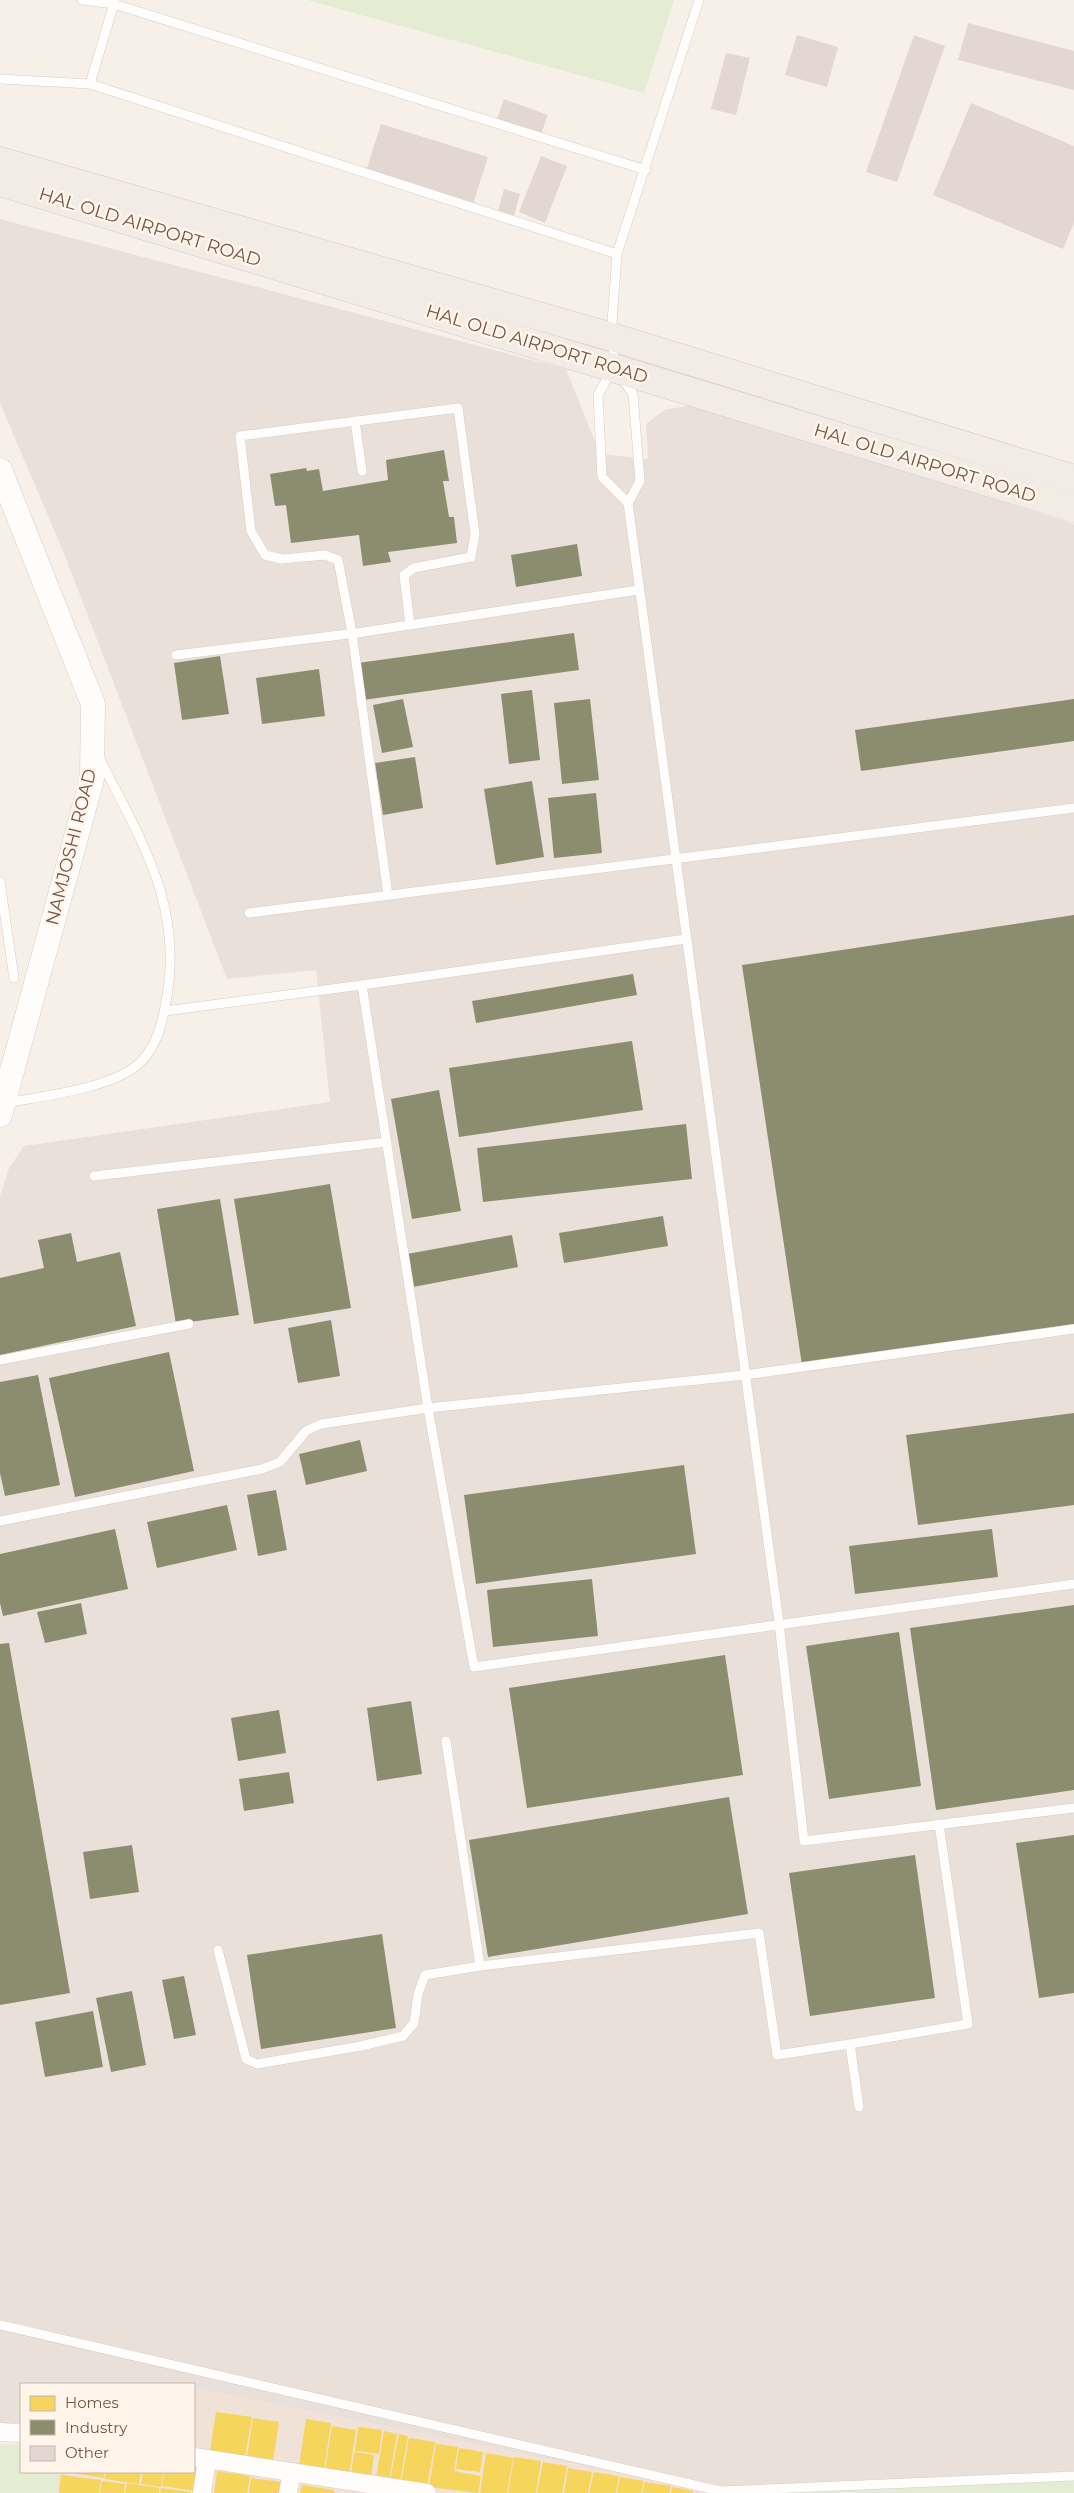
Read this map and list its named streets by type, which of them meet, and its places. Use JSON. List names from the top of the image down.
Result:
{
  "streets": {
    "main road": ["HAL OLD AIRPORT ROAD", "NAMJOSHI ROAD"]
  },
  "legend": ["Homes", "Industry", "Other"]
}
